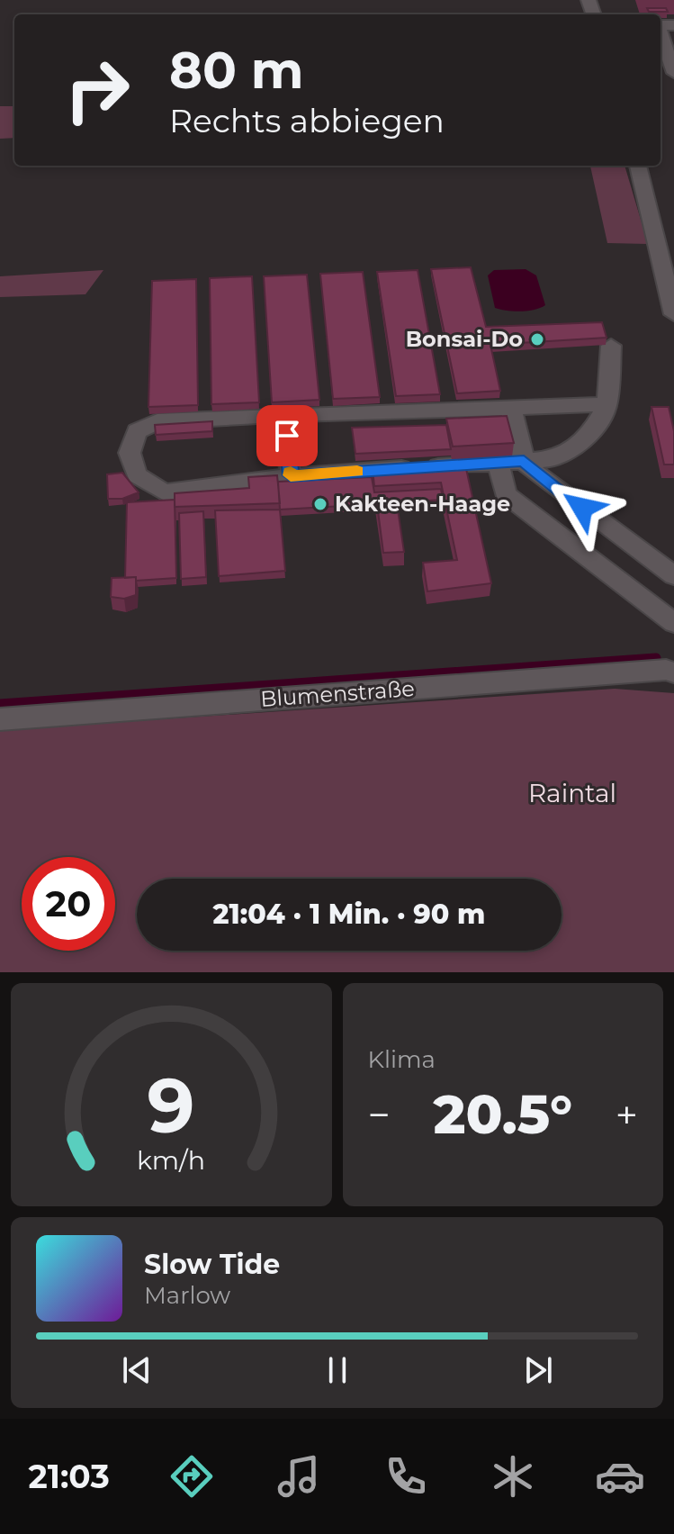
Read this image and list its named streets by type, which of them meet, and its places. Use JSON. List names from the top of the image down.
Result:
{
  "streets": {
    "street": ["Blumenstraße"]
  },
  "parks": ["Raintal"],
  "places": ["Bonsai-Do", "Kakteen-Haage"],
  "page": {
    "turn": ["80 m", "Rechts abbiegen"],
    "limit": "20",
    "trip": "21:04 · 1 Min. · 90 m",
    "tile": "Klima",
    "heat": ["−", "20.5°", "+"],
    "song": ["Slow Tide", "Marlow"],
    "tabs": "21:03",
    "gauge": ["9", "km/h"]
  }
}
